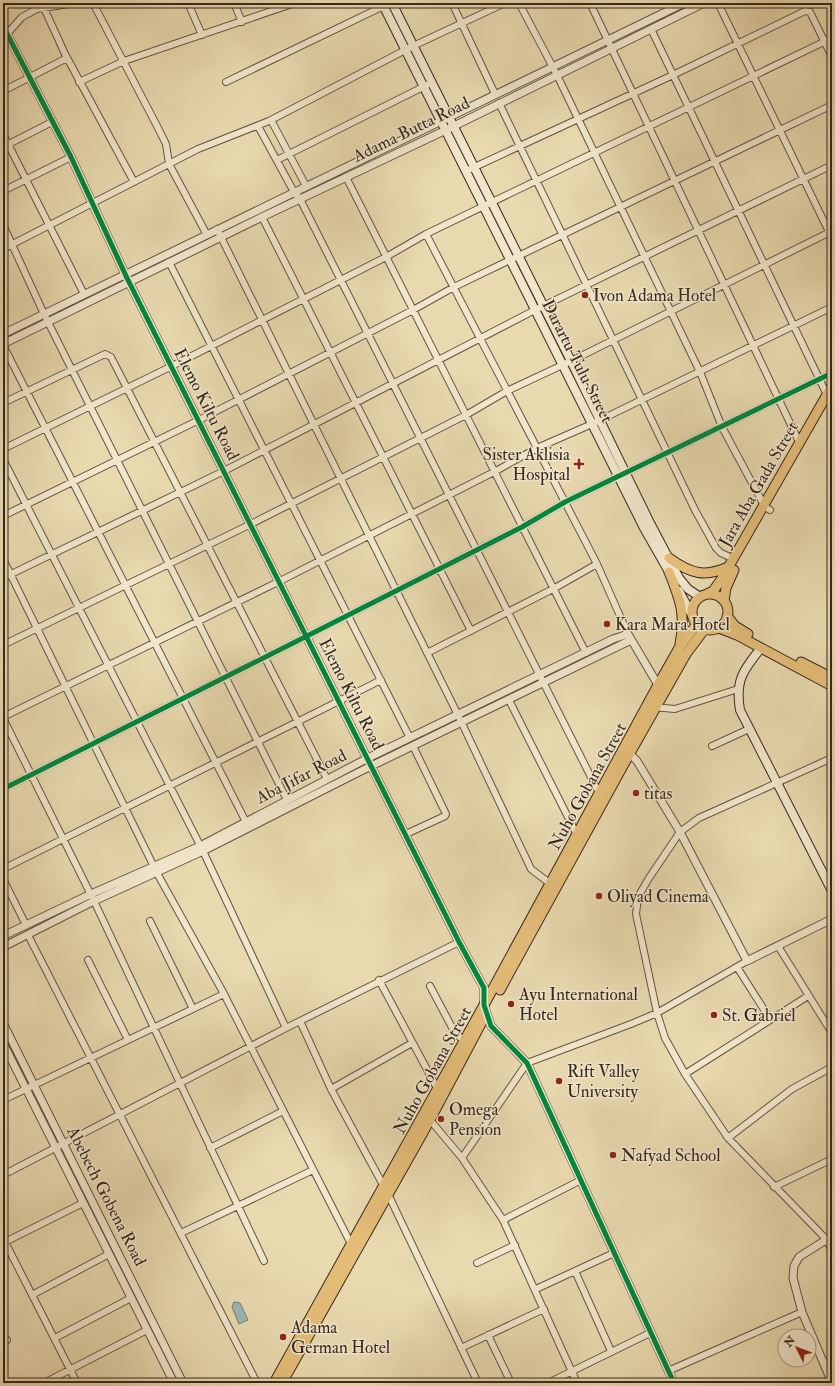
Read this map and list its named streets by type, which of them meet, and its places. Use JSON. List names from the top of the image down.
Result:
{
  "streets": {
    "main road": ["Darartu Tulu Street", "Jara Aba Gada Street", "Nuho Gobana Street"],
    "street": [
      "Adama Butta Road",
      "Elemo Kiltu Road",
      "Aba Jifar Road",
      "Abebech Gobena Road"
    ]
  },
  "crossings": [
    ["Adama Butta Road", "Darartu Tulu Street"],
    ["Adama Butta Road", "Elemo Kiltu Road"],
    ["Darartu Tulu Street", "Jara Aba Gada Street"],
    ["Darartu Tulu Street", "Nuho Gobana Street"],
    ["Elemo Kiltu Road", "Aba Jifar Road"],
    ["Elemo Kiltu Road", "Nuho Gobana Street"],
    ["Jara Aba Gada Street", "Nuho Gobana Street"]
  ],
  "places": {
    "other": [
      "Ivon Adama Hotel",
      "Kara Mara Hotel",
      "titas",
      "Oliyad Cinema",
      "Ayu International Hotel",
      "St. Gabriel",
      "Rift Valley University",
      "Omega Pension",
      "Nafyad School",
      "Adama German Hotel"
    ],
    "health": ["Sister Aklisia Hospital"]
  },
  "north": "top left"
}
